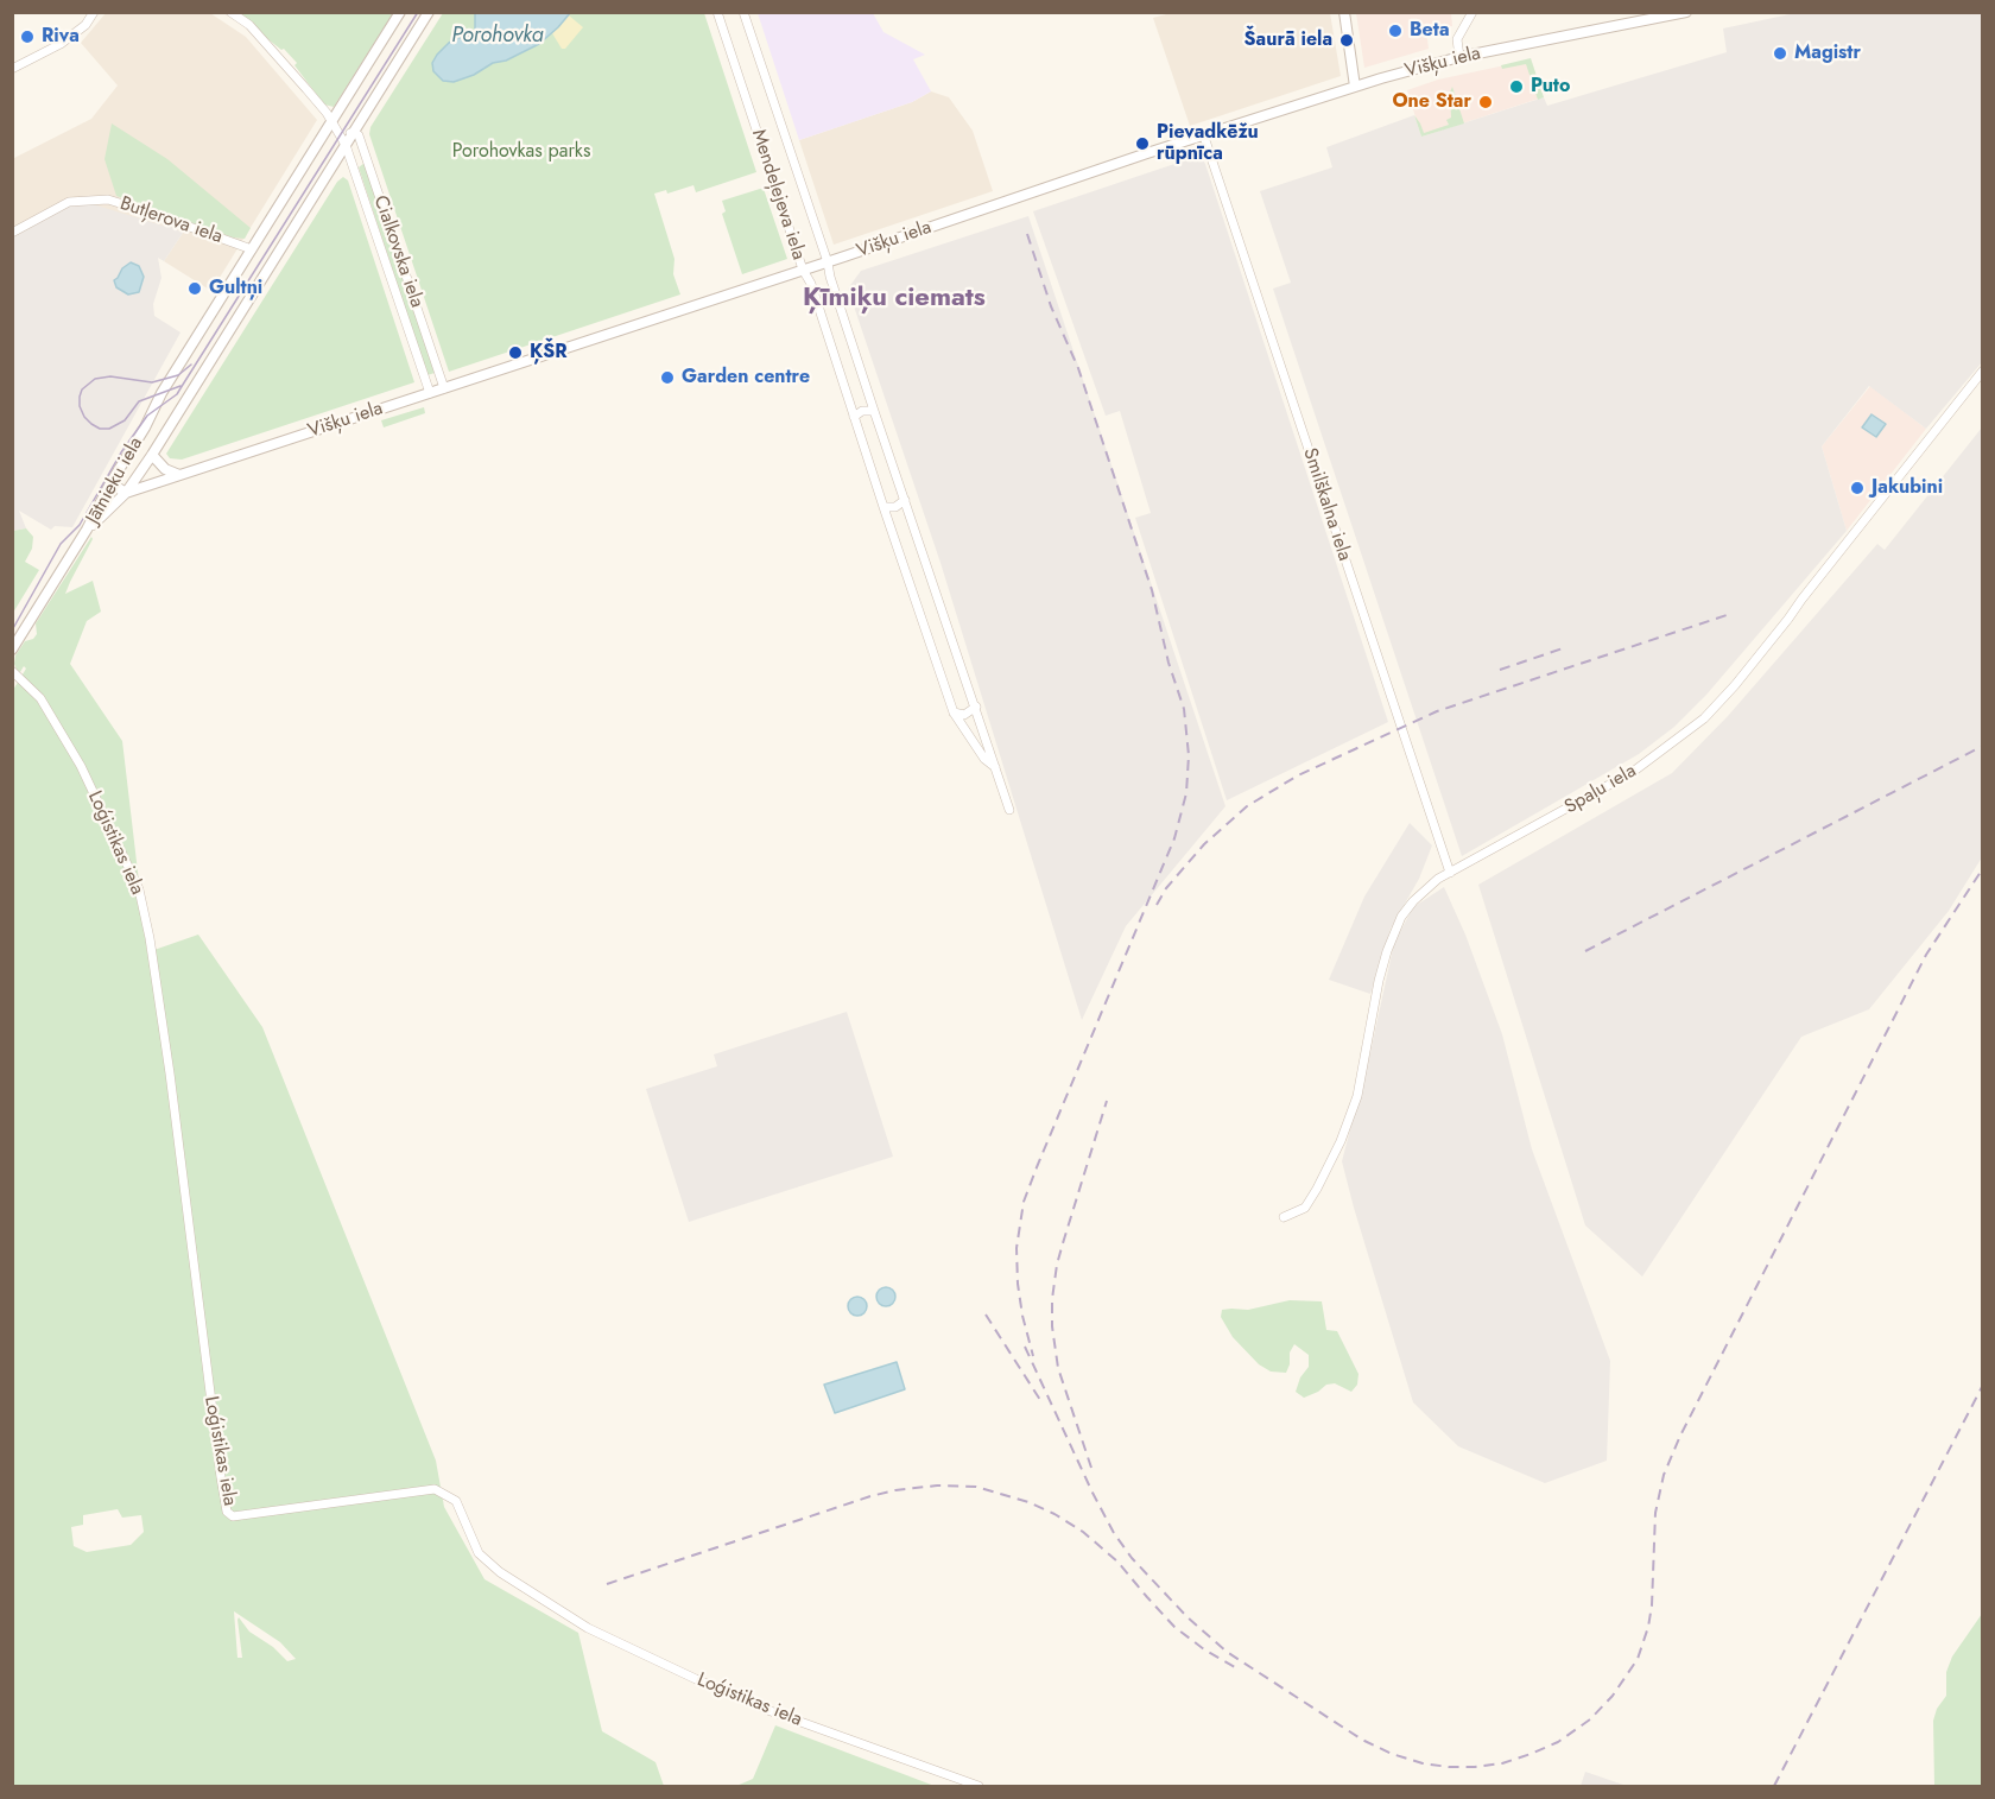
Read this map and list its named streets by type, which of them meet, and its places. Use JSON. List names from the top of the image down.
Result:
{
  "streets": {
    "street": [
      "Višķu iela",
      "Mendeļejeva iela",
      "Butļerova iela",
      "Cialkovska iela",
      "Jātnieku iela",
      "Smilškalna iela",
      "Spaļu iela",
      "Loģistikas iela"
    ]
  },
  "crossings": [
    ["Višķu iela", "Mendeļejeva iela"],
    ["Višķu iela", "Cialkovska iela"],
    ["Višķu iela", "Jātnieku iela"],
    ["Višķu iela", "Smilškalna iela"],
    ["Butļerova iela", "Jātnieku iela"],
    ["Cialkovska iela", "Jātnieku iela"],
    ["Smilškalna iela", "Spaļu iela"]
  ],
  "districts": ["Ķīmiķu ciemats"],
  "water": ["Porohovka"],
  "parks": ["Porohovkas parks"],
  "places": [
    "Beta",
    "Riva",
    "Šaurā iela",
    "Magistr",
    "Puto",
    "One Star",
    "Pievadkēžu rūpnīca",
    "Gultņi",
    "ĶŠR",
    "Garden centre",
    "Jakubini"
  ]
}
